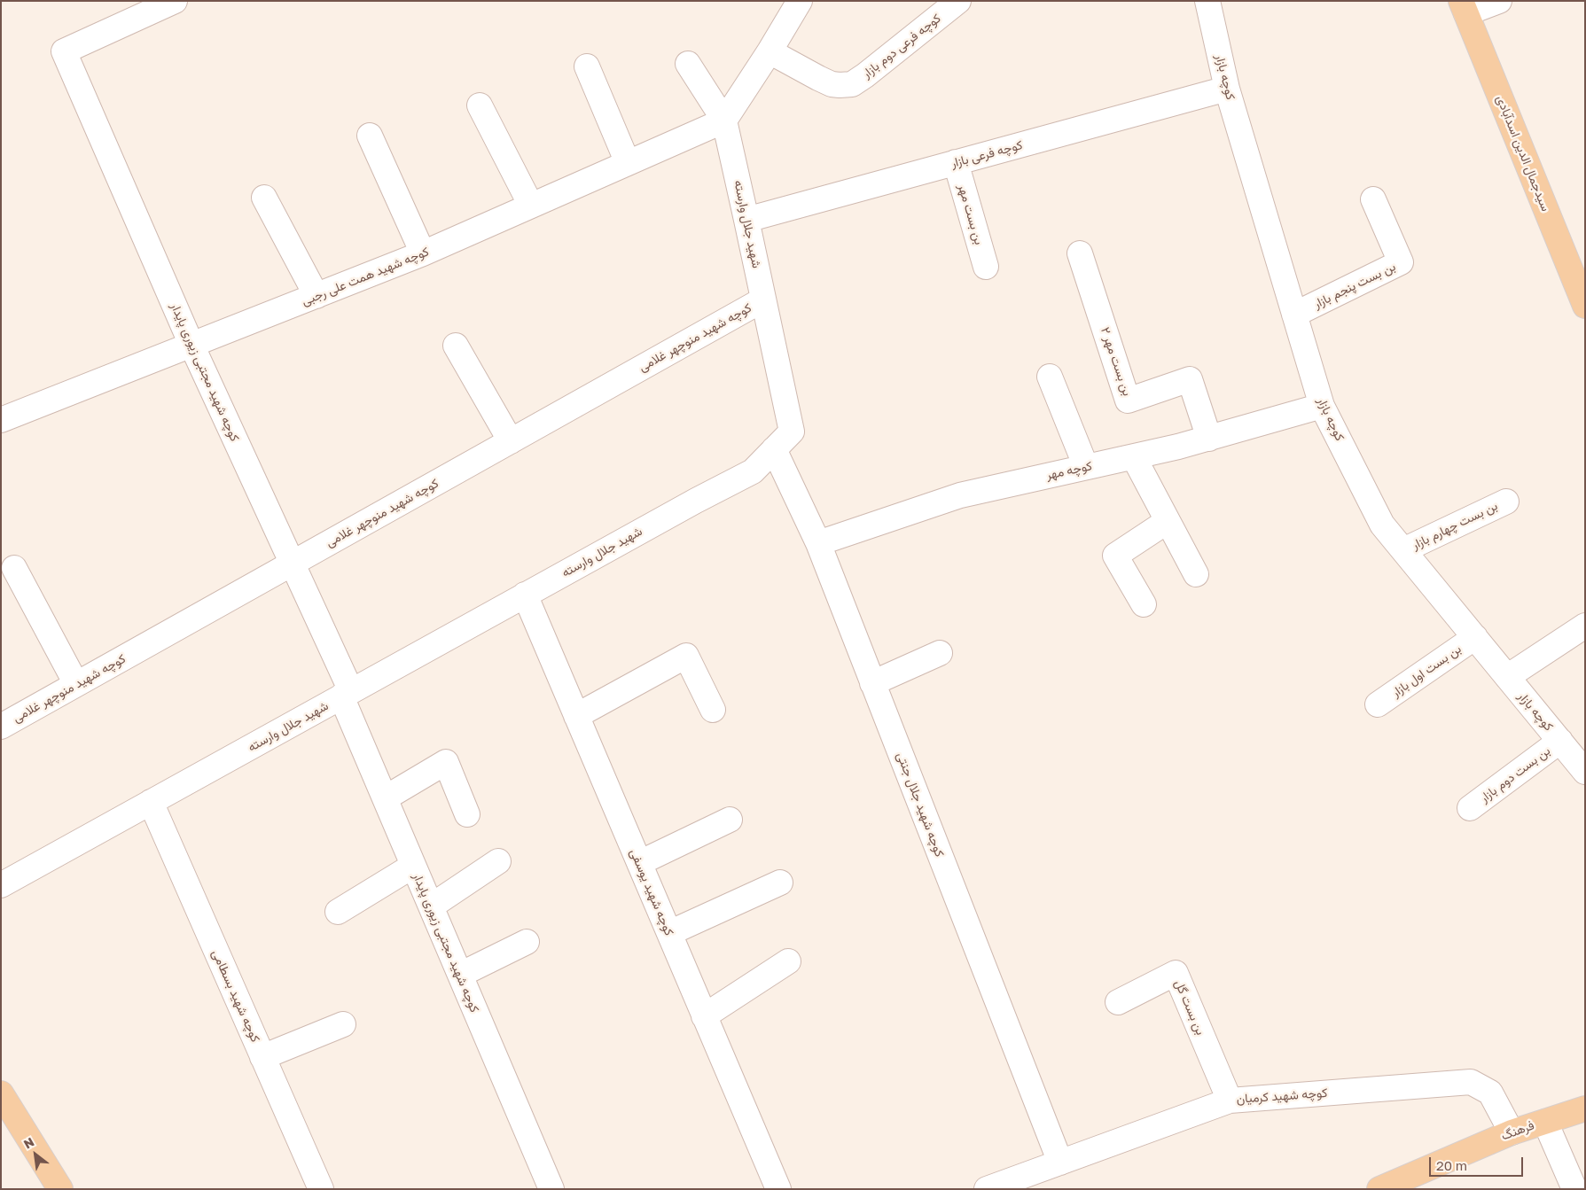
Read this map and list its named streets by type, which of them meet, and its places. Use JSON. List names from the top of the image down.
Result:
{
  "streets": {
    "main road": ["سیدجمال الدین اسدآبادی", "فرهنگ"],
    "street": [
      "کوچه فرعی دوم بازار",
      "کوچه بازار",
      "کوچه فرعی بازار",
      "بن بست مهر",
      "شهید جلال وارسته",
      "کوچه شهید همت علی رجبی",
      "بن بست پنجم بازار",
      "کوچه شهید منوچهر غلامی",
      "بن بست مهر ۲",
      "کوچه شهید مجتبی زیوری پایدار",
      "کوچه مهر",
      "بن بست چهارم بازار",
      "بن بست اول بازار",
      "بن بست دوم بازار",
      "کوچه شهید جلال جنتی",
      "کوچه شهید یوسفی",
      "کوچه شهید بسطامی",
      "بن بست گل",
      "کوچه شهید کرمیان"
    ]
  },
  "crossings": [
    ["کوچه بازار", "کوچه فرعی بازار"],
    ["کوچه بازار", "بن بست پنجم بازار"],
    ["کوچه بازار", "کوچه مهر"],
    ["کوچه بازار", "بن بست چهارم بازار"],
    ["کوچه بازار", "بن بست اول بازار"],
    ["کوچه بازار", "بن بست دوم بازار"],
    ["کوچه فرعی بازار", "بن بست مهر"],
    ["کوچه فرعی بازار", "شهید جلال وارسته"],
    ["شهید جلال وارسته", "کوچه شهید همت علی رجبی"],
    ["شهید جلال وارسته", "کوچه شهید منوچهر غلامی"],
    ["شهید جلال وارسته", "کوچه شهید مجتبی زیوری پایدار"],
    ["شهید جلال وارسته", "کوچه شهید جلال جنتی"],
    ["شهید جلال وارسته", "کوچه شهید یوسفی"],
    ["شهید جلال وارسته", "کوچه شهید بسطامی"],
    ["کوچه شهید همت علی رجبی", "کوچه شهید مجتبی زیوری پایدار"],
    ["کوچه شهید منوچهر غلامی", "کوچه شهید مجتبی زیوری پایدار"],
    ["بن بست مهر ۲", "کوچه مهر"],
    ["کوچه مهر", "کوچه شهید جلال جنتی"],
    ["کوچه شهید جلال جنتی", "کوچه شهید کرمیان"],
    ["بن بست گل", "کوچه شهید کرمیان"],
    ["کوچه شهید کرمیان", "فرهنگ"]
  ],
  "scale_bar": "20 m",
  "north": "top left"
}
